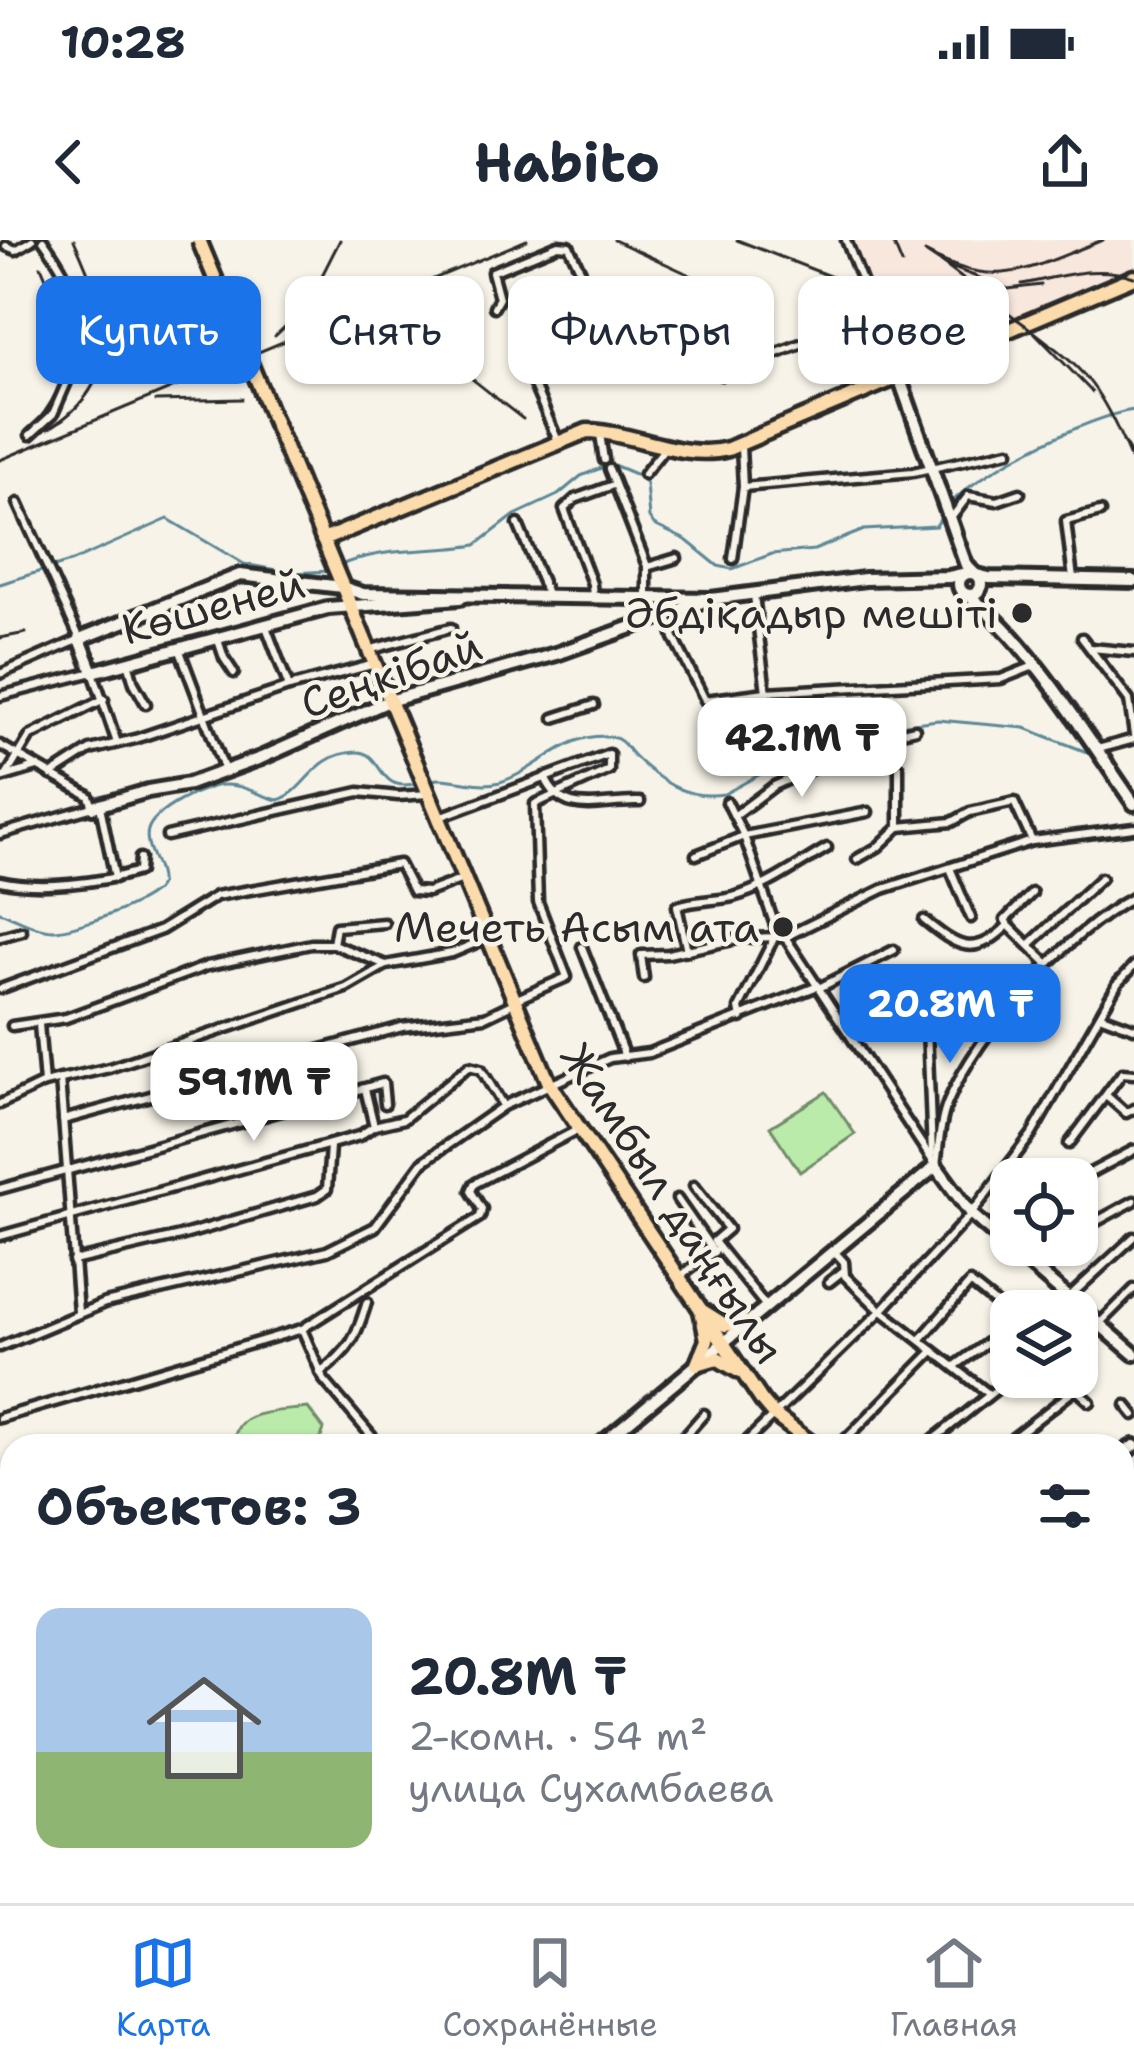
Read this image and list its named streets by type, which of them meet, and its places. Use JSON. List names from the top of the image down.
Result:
{
  "streets": {
    "main road": ["Жамбыл даңғылы"],
    "street": ["Көшеней", "Сеңкібай"]
  },
  "crossings": [
    ["Көшеней", "Жамбыл даңғылы"],
    ["Сеңкібай", "Жамбыл даңғылы"]
  ],
  "places": ["Әбдіқадыр мешіті", "Мечеть Асым ата"],
  "page": {
    "status": "10:28",
    "header": "Habito",
    "chip": [
      "Купить",
      "Снять",
      "Фильтры",
      "Новое"
    ],
    "price": ["42.1M ₸", "20.8M ₸", "59.1M ₸"],
    "heading": "Объектов: 3",
    "list": [
      {
        "name": "20.8M ₸",
        "note": "2-комн. · 54 m² · улица Сухамбаева"
      }
    ],
    "tabs": ["Карта", "Сохранённые", "Главная"]
  }
}
